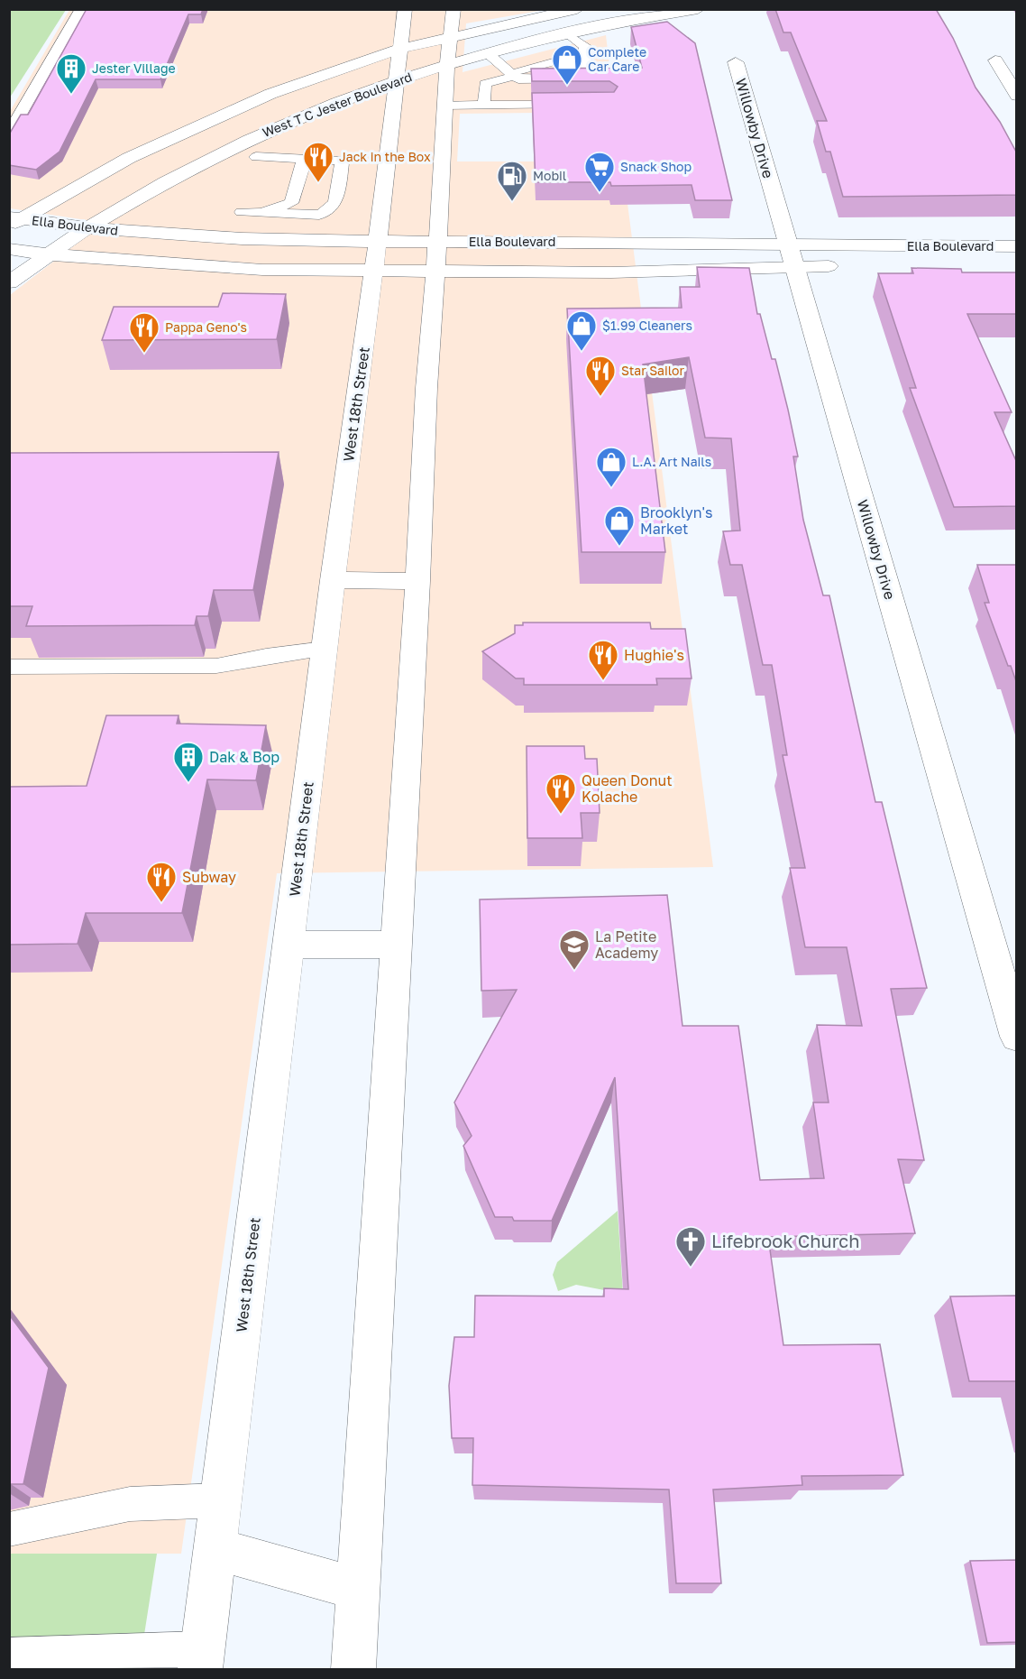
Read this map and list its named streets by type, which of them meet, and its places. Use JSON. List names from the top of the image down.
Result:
{
  "streets": {
    "main road": [
      "West T C Jester Boulevard",
      "Willowby Drive",
      "Ella Boulevard",
      "West 18th Street"
    ]
  },
  "crossings": [
    ["West T C Jester Boulevard", "Ella Boulevard"],
    ["West T C Jester Boulevard", "West 18th Street"],
    ["Willowby Drive", "Ella Boulevard"],
    ["Ella Boulevard", "West 18th Street"]
  ],
  "places": {
    "shop": [
      "Complete Car Care",
      "$1.99 Cleaners",
      "L.A. Art Nails",
      "Brooklyn's Market"
    ],
    "building": ["Jester Village", "Dak & Bop"],
    "restaurant": [
      "Jack in the Box",
      "Pappa Geno's",
      "Star Sailor",
      "Hughie's",
      "Queen Donut Kolache",
      "Subway"
    ],
    "supermarket": ["Snack Shop"],
    "fuel station": ["Mobil"],
    "school or university": ["La Petite Academy"],
    "church": ["Lifebrook Church"]
  }
}
